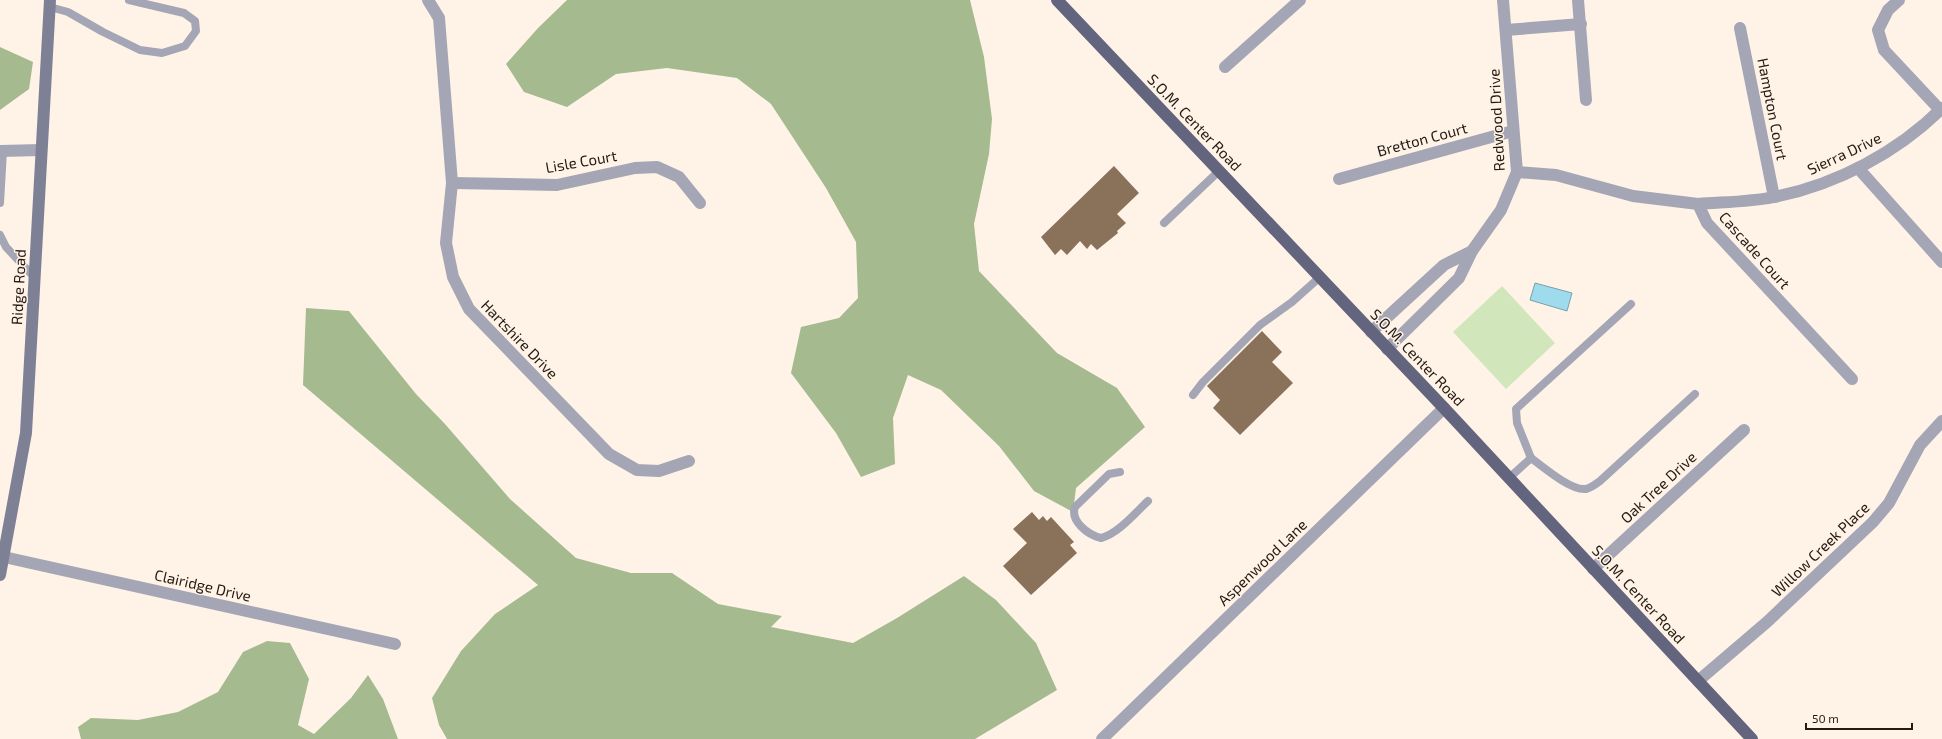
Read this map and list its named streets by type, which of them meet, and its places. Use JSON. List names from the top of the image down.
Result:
{
  "streets": {
    "main road": ["S.O.M. Center Road", "Ridge Road"],
    "street": [
      "Hampton Court",
      "Redwood Drive",
      "Bretton Court",
      "Sierra Drive",
      "Lisle Court",
      "Cascade Court",
      "Hartshire Drive",
      "Oak Tree Drive",
      "Willow Creek Place",
      "Aspenwood Lane",
      "Clairidge Drive"
    ]
  },
  "crossings": [
    ["Hampton Court", "Sierra Drive"],
    ["Redwood Drive", "S.O.M. Center Road"],
    ["Redwood Drive", "Bretton Court"],
    ["S.O.M. Center Road", "Oak Tree Drive"],
    ["S.O.M. Center Road", "Willow Creek Place"],
    ["S.O.M. Center Road", "Aspenwood Lane"],
    ["Sierra Drive", "Cascade Court"],
    ["Lisle Court", "Hartshire Drive"],
    ["Ridge Road", "Clairidge Drive"]
  ],
  "scale_bar": "50 m"
}
